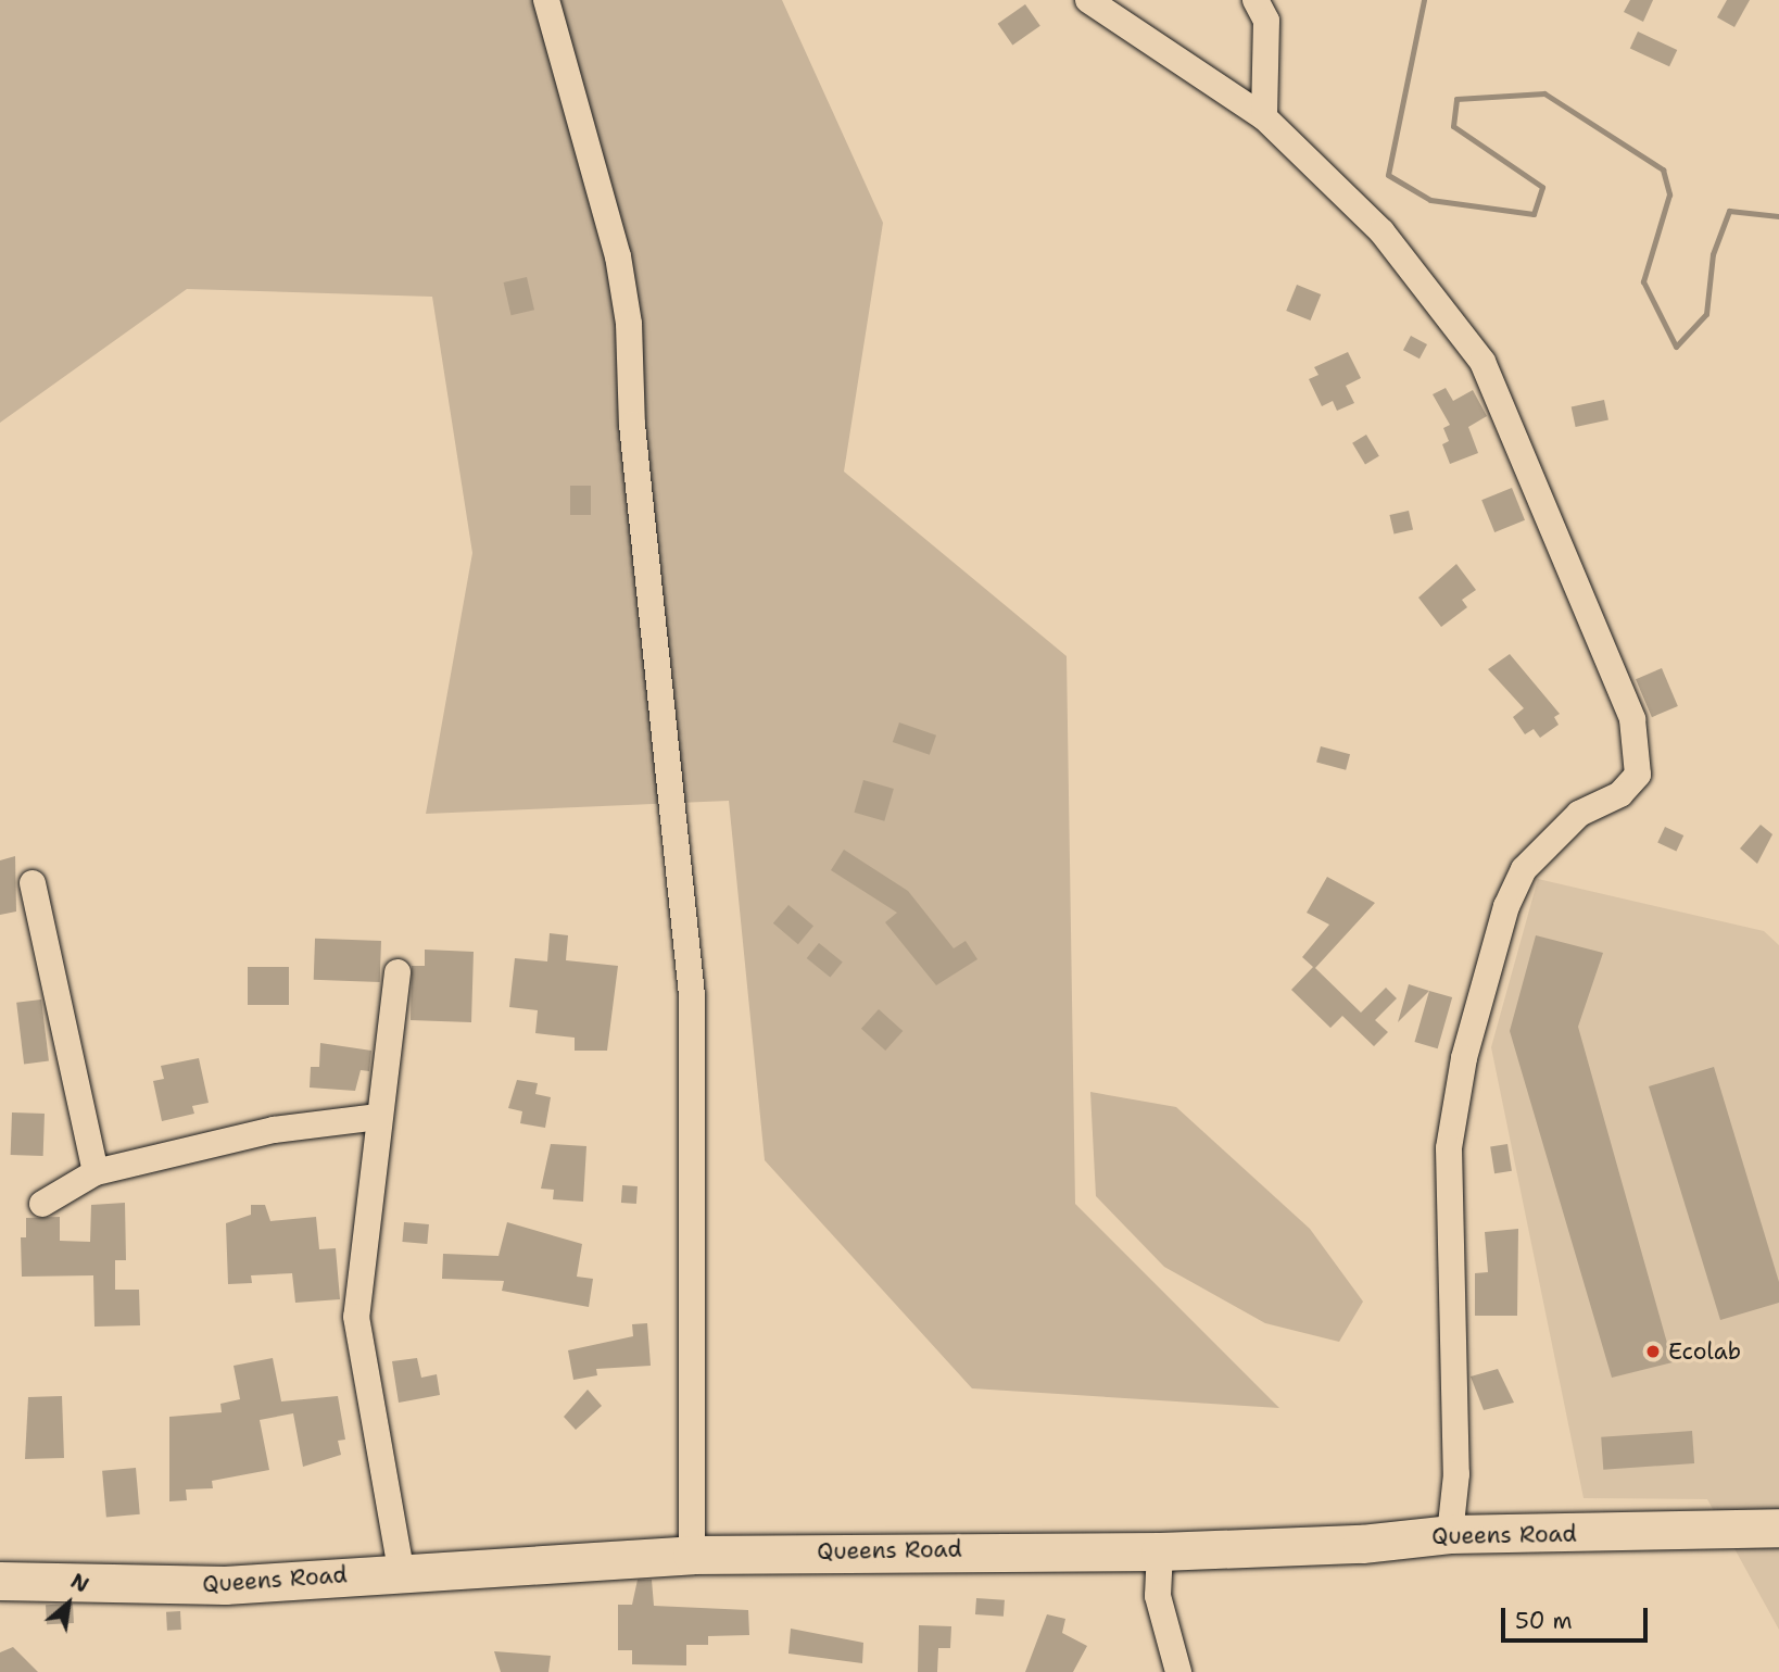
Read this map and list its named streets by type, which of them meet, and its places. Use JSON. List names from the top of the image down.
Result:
{
  "streets": {
    "highway": ["Queens Road"]
  },
  "places": ["Ecolab"],
  "scale_bar": "50 m",
  "north": "top right"
}
